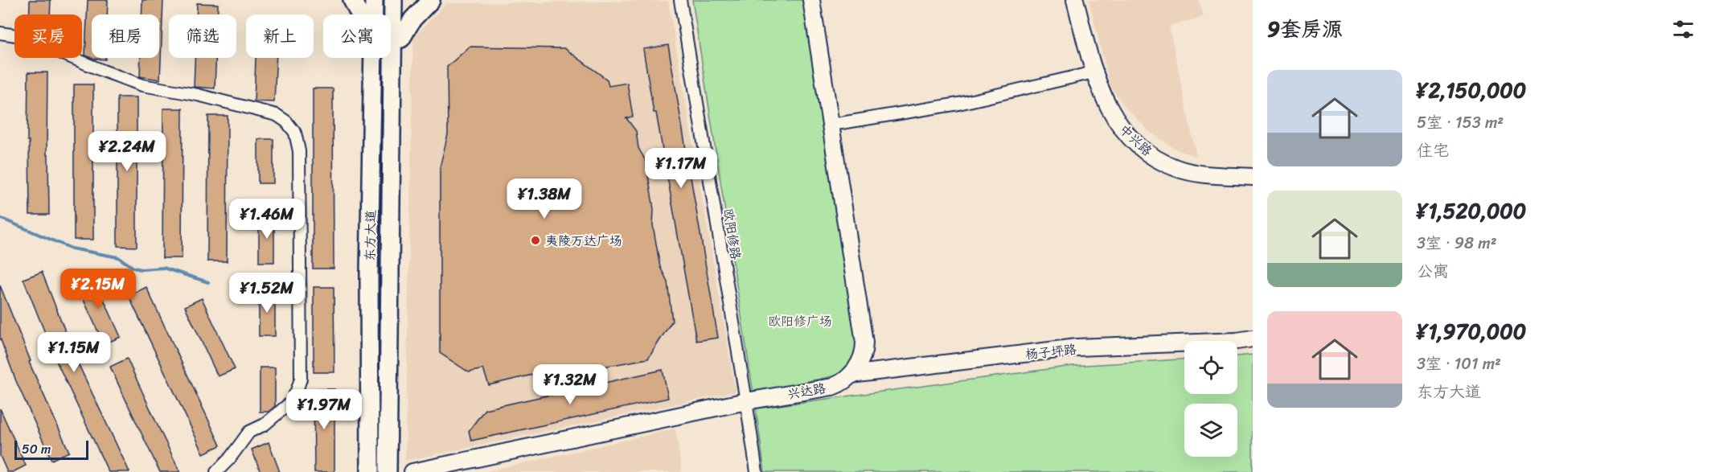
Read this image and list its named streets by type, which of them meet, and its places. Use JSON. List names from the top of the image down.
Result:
{
  "streets": {
    "main road": [
      "中兴路",
      "东方大道",
      "杨子坪路",
      "兴达路"
    ],
    "street": ["欧阳修路"]
  },
  "crossings": [
    ["欧阳修路", "兴达路"],
    ["杨子坪路", "兴达路"]
  ],
  "parks": ["欧阳修广场"],
  "places": ["夷陵万达广场"],
  "scale_bar": "50 m",
  "page": {
    "heading": "9套房源",
    "chip": [
      "买房",
      "租房",
      "筛选",
      "新上",
      "公寓"
    ],
    "list": [
      {
        "name": "¥2,150,000",
        "note": "5室 · 153 m² · 住宅"
      },
      {
        "name": "¥1,520,000",
        "note": "3室 · 98 m² · 公寓"
      },
      {
        "name": "¥1,970,000",
        "note": "3室 · 101 m² · 东方大道"
      }
    ],
    "price": [
      "¥2.24M",
      "¥1.17M",
      "¥1.38M",
      "¥1.46M",
      "¥2.15M",
      "¥1.52M",
      "¥1.15M",
      "¥1.32M",
      "¥1.97M"
    ],
    "scale": "50 m"
  }
}
